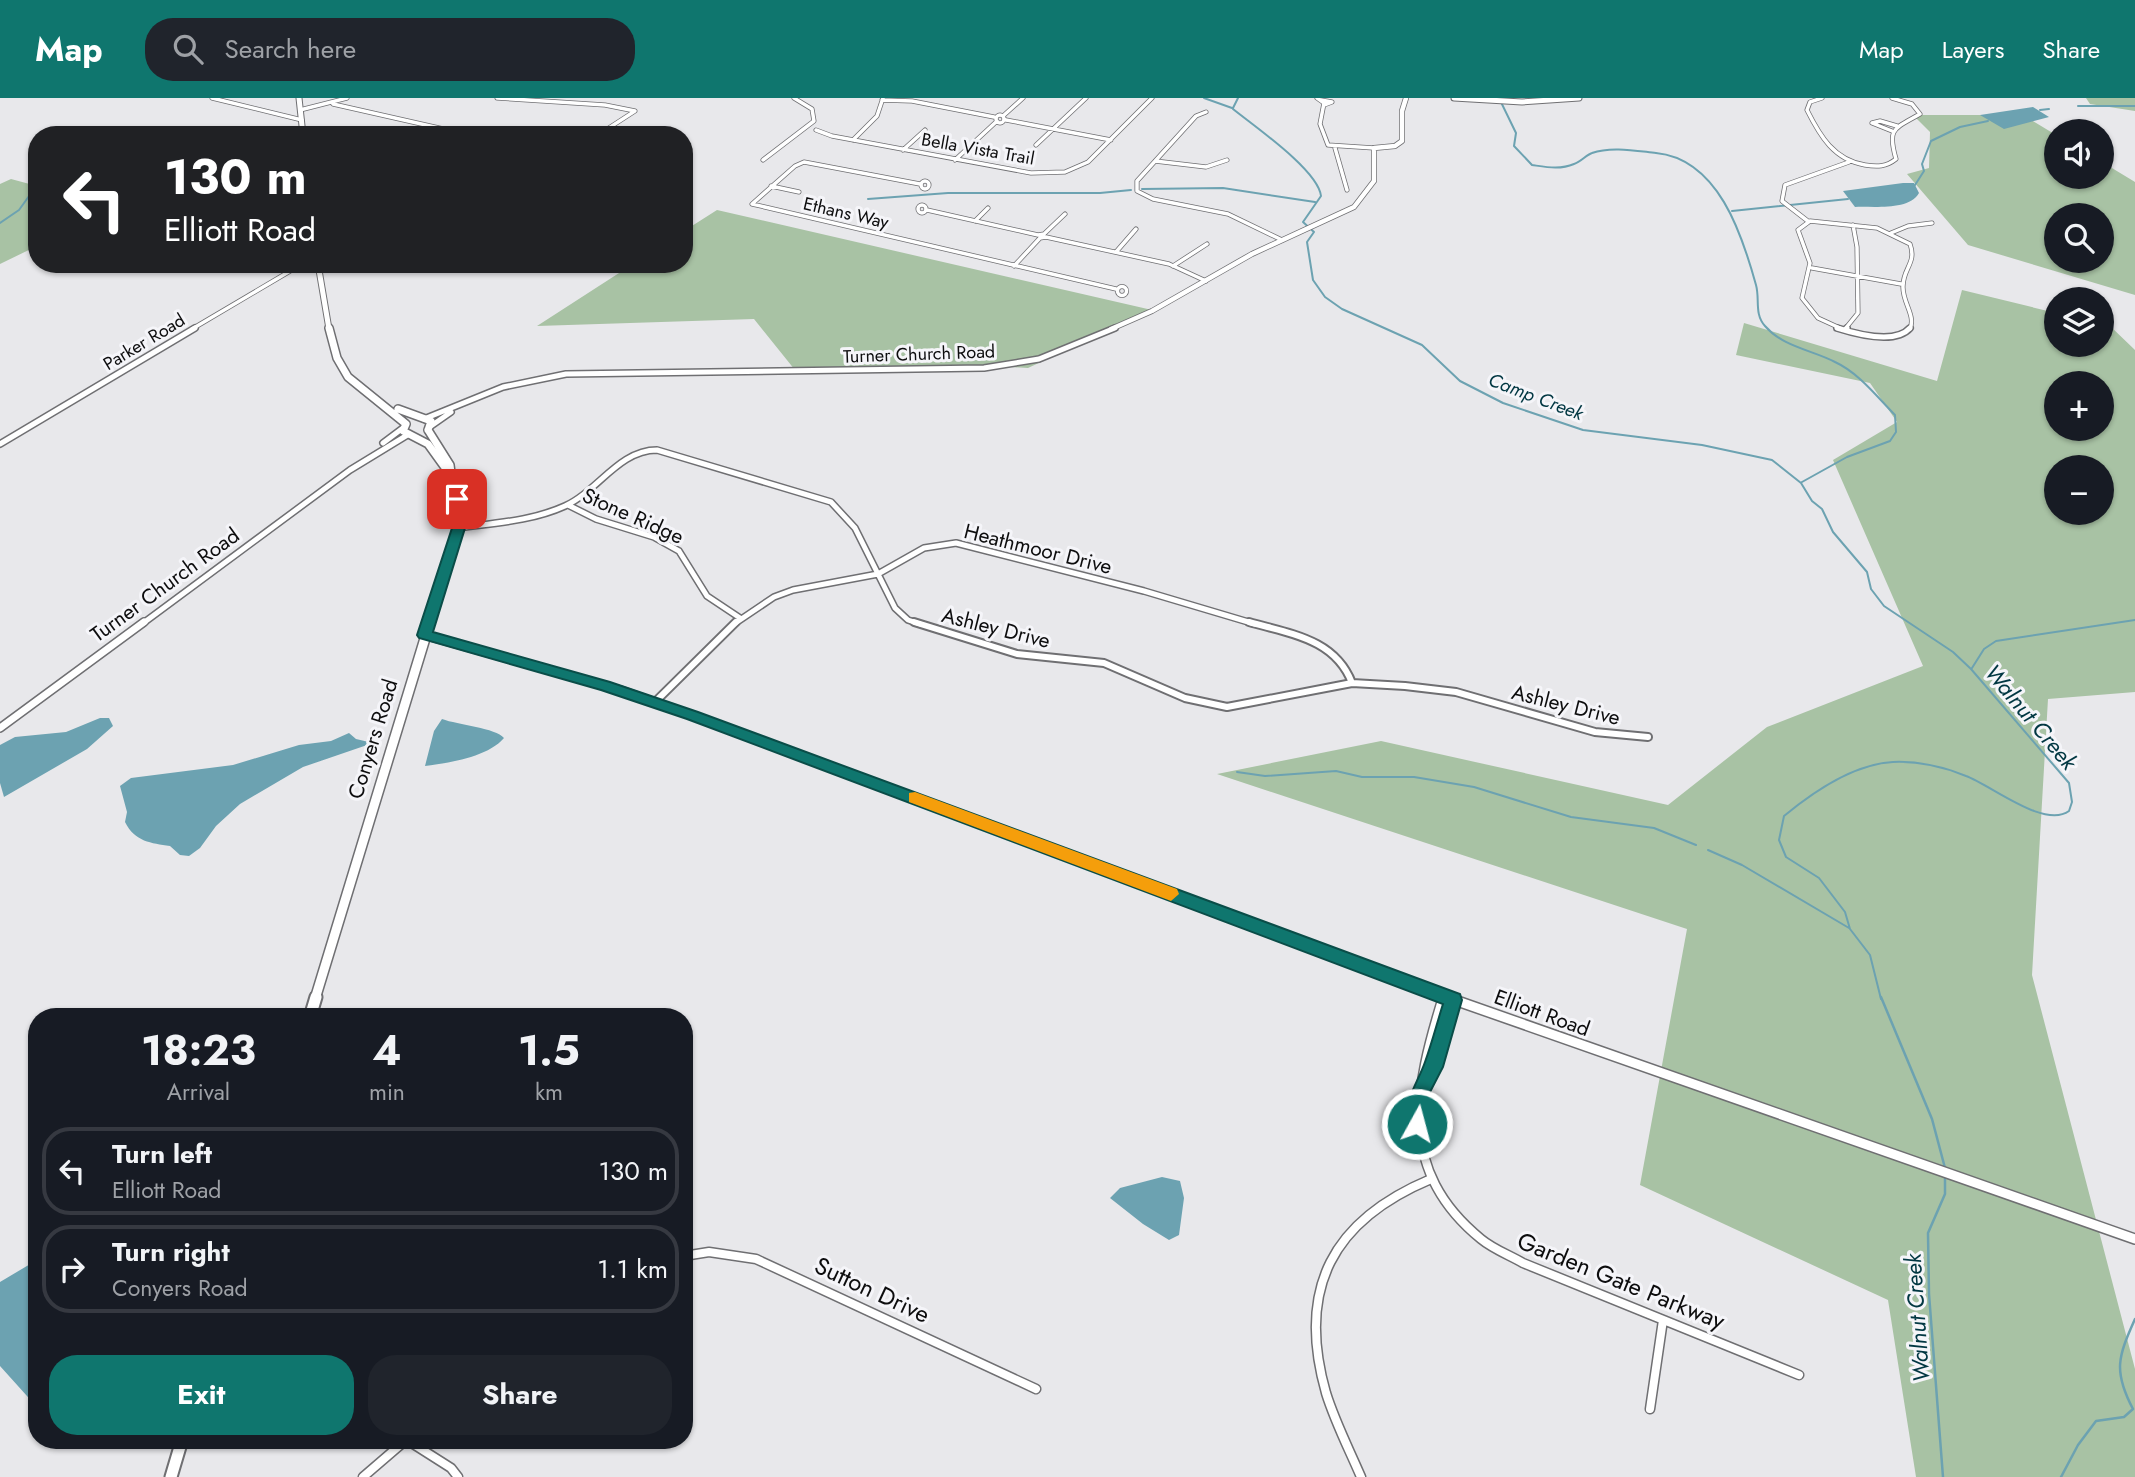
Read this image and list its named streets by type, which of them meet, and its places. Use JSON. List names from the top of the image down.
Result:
{
  "streets": {
    "main road": ["Conyers Road"],
    "street": [
      "Bella Vista Trail",
      "Ethans Way",
      "Parker Road",
      "Turner Church Road",
      "Stone Ridge",
      "Heathmoor Drive",
      "Ashley Drive",
      "Elliott Road",
      "Garden Gate Parkway",
      "Sutton Drive"
    ]
  },
  "crossings": [
    ["Turner Church Road", "Conyers Road"],
    ["Stone Ridge", "Heathmoor Drive"],
    ["Stone Ridge", "Ashley Drive"],
    ["Heathmoor Drive", "Ashley Drive"],
    ["Heathmoor Drive", "Elliott Road"],
    ["Ashley Drive", "Conyers Road"],
    ["Conyers Road", "Elliott Road"],
    ["Elliott Road", "Garden Gate Parkway"]
  ],
  "water": ["Camp Creek", "Walnut Creek"],
  "page": {
    "header": "Map",
    "search": "Search here",
    "nav": ["Map", "Layers", "Share"],
    "map_buttons": ["+", "−"],
    "turn": ["130 m", "Elliott Road"],
    "eta": [
      "18:23",
      "Arrival",
      "4",
      "min",
      "1.5",
      "km"
    ],
    "list": [
      {
        "name": "Turn left",
        "note": "Elliott Road",
        "value": "130 m"
      },
      {
        "name": "Turn right",
        "note": "Conyers Road",
        "value": "1.1 km"
      }
    ],
    "buttons": ["Exit", "Share"]
  }
}
